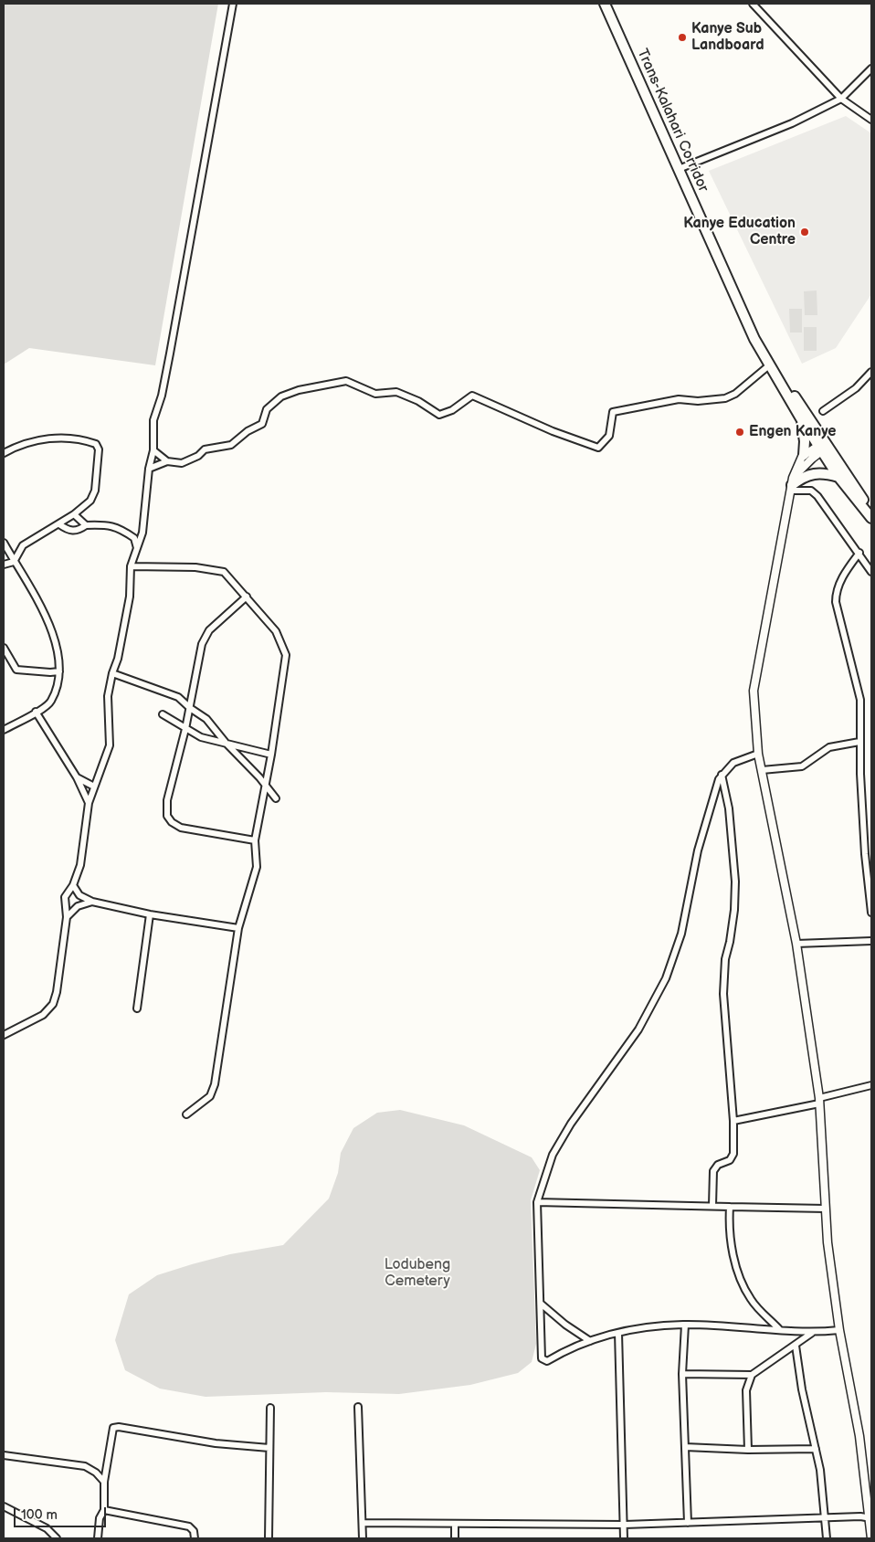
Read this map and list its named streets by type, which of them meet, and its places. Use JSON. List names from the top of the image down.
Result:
{
  "streets": {
    "highway": ["Trans-Kalahari Corridor"]
  },
  "parks": ["Lodubeng Cemetery"],
  "places": ["Kanye Sub Landboard", "Kanye Education Centre", "Engen Kanye"],
  "scale_bar": "100 m"
}
